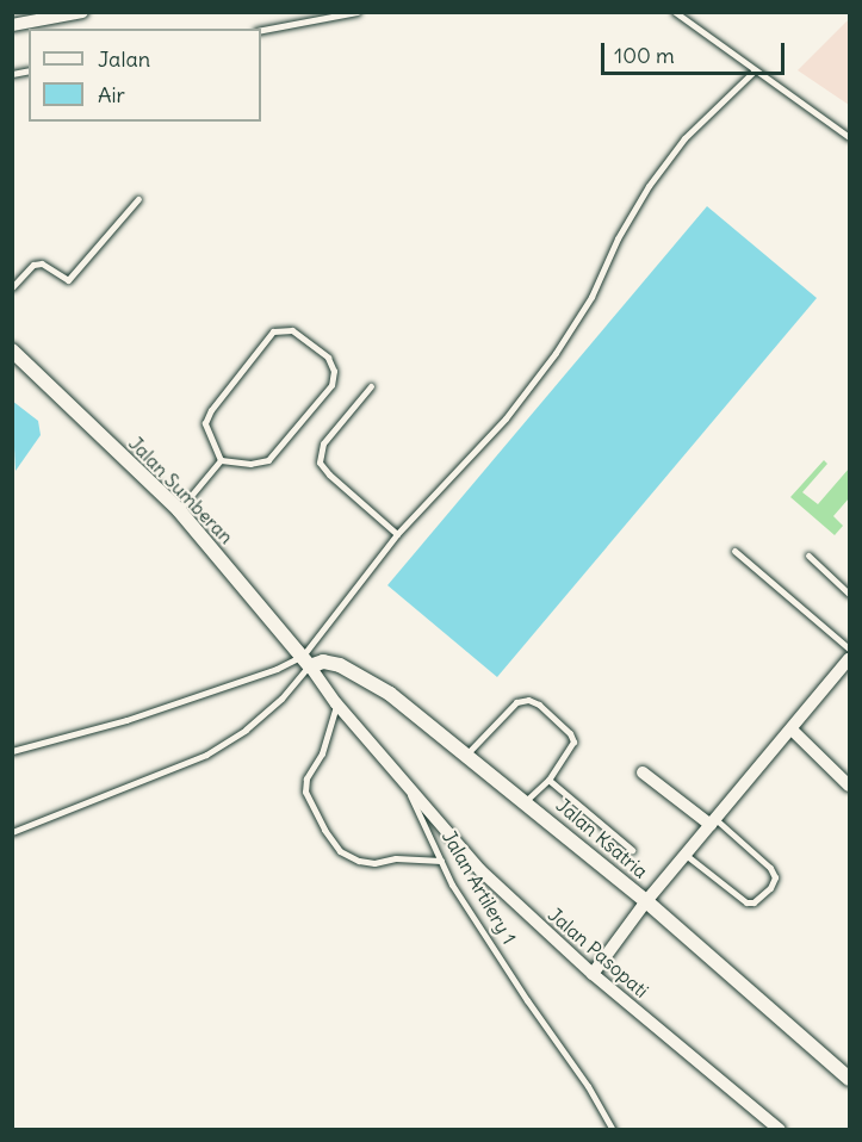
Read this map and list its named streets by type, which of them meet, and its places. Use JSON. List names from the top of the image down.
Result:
{
  "streets": {
    "street": [
      "Jalan Sumberan",
      "Jalan Ksatria",
      "Jalan Artilery 1",
      "Jalan Pasopati"
    ]
  },
  "crossings": [
    ["Jalan Sumberan", "Jalan Ksatria"],
    ["Jalan Sumberan", "Jalan Artilery 1"],
    ["Jalan Ksatria", "Jalan Artilery 1"],
    ["Jalan Artilery 1", "Jalan Pasopati"]
  ],
  "legend": ["Jalan", "Air"],
  "scale_bar": "100 m"
}
